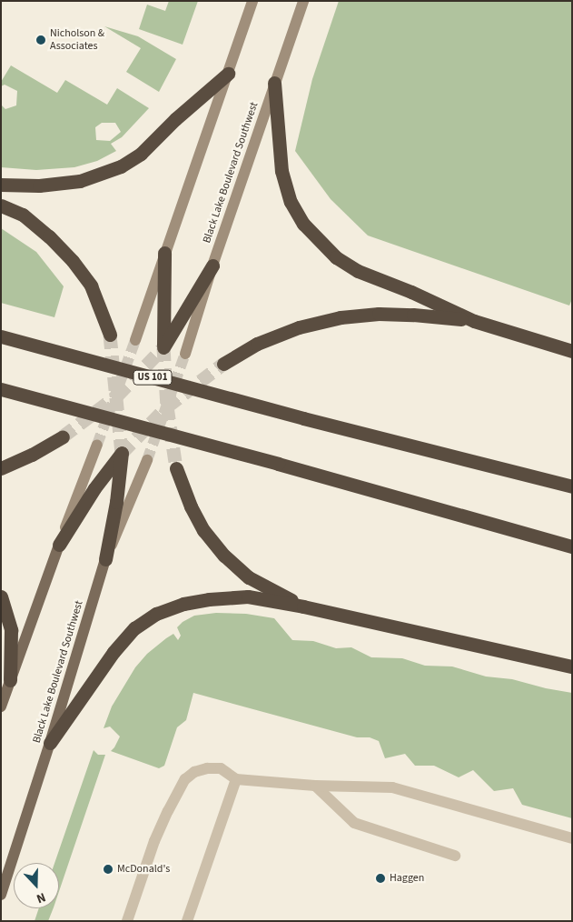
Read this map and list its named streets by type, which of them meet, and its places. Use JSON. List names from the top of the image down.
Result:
{
  "streets": {
    "highway": ["US 101"],
    "main road": ["Black Lake Boulevard Southwest"]
  },
  "places": ["Nicholson & Associates", "McDonald's", "Haggen"],
  "north": "bottom"
}
